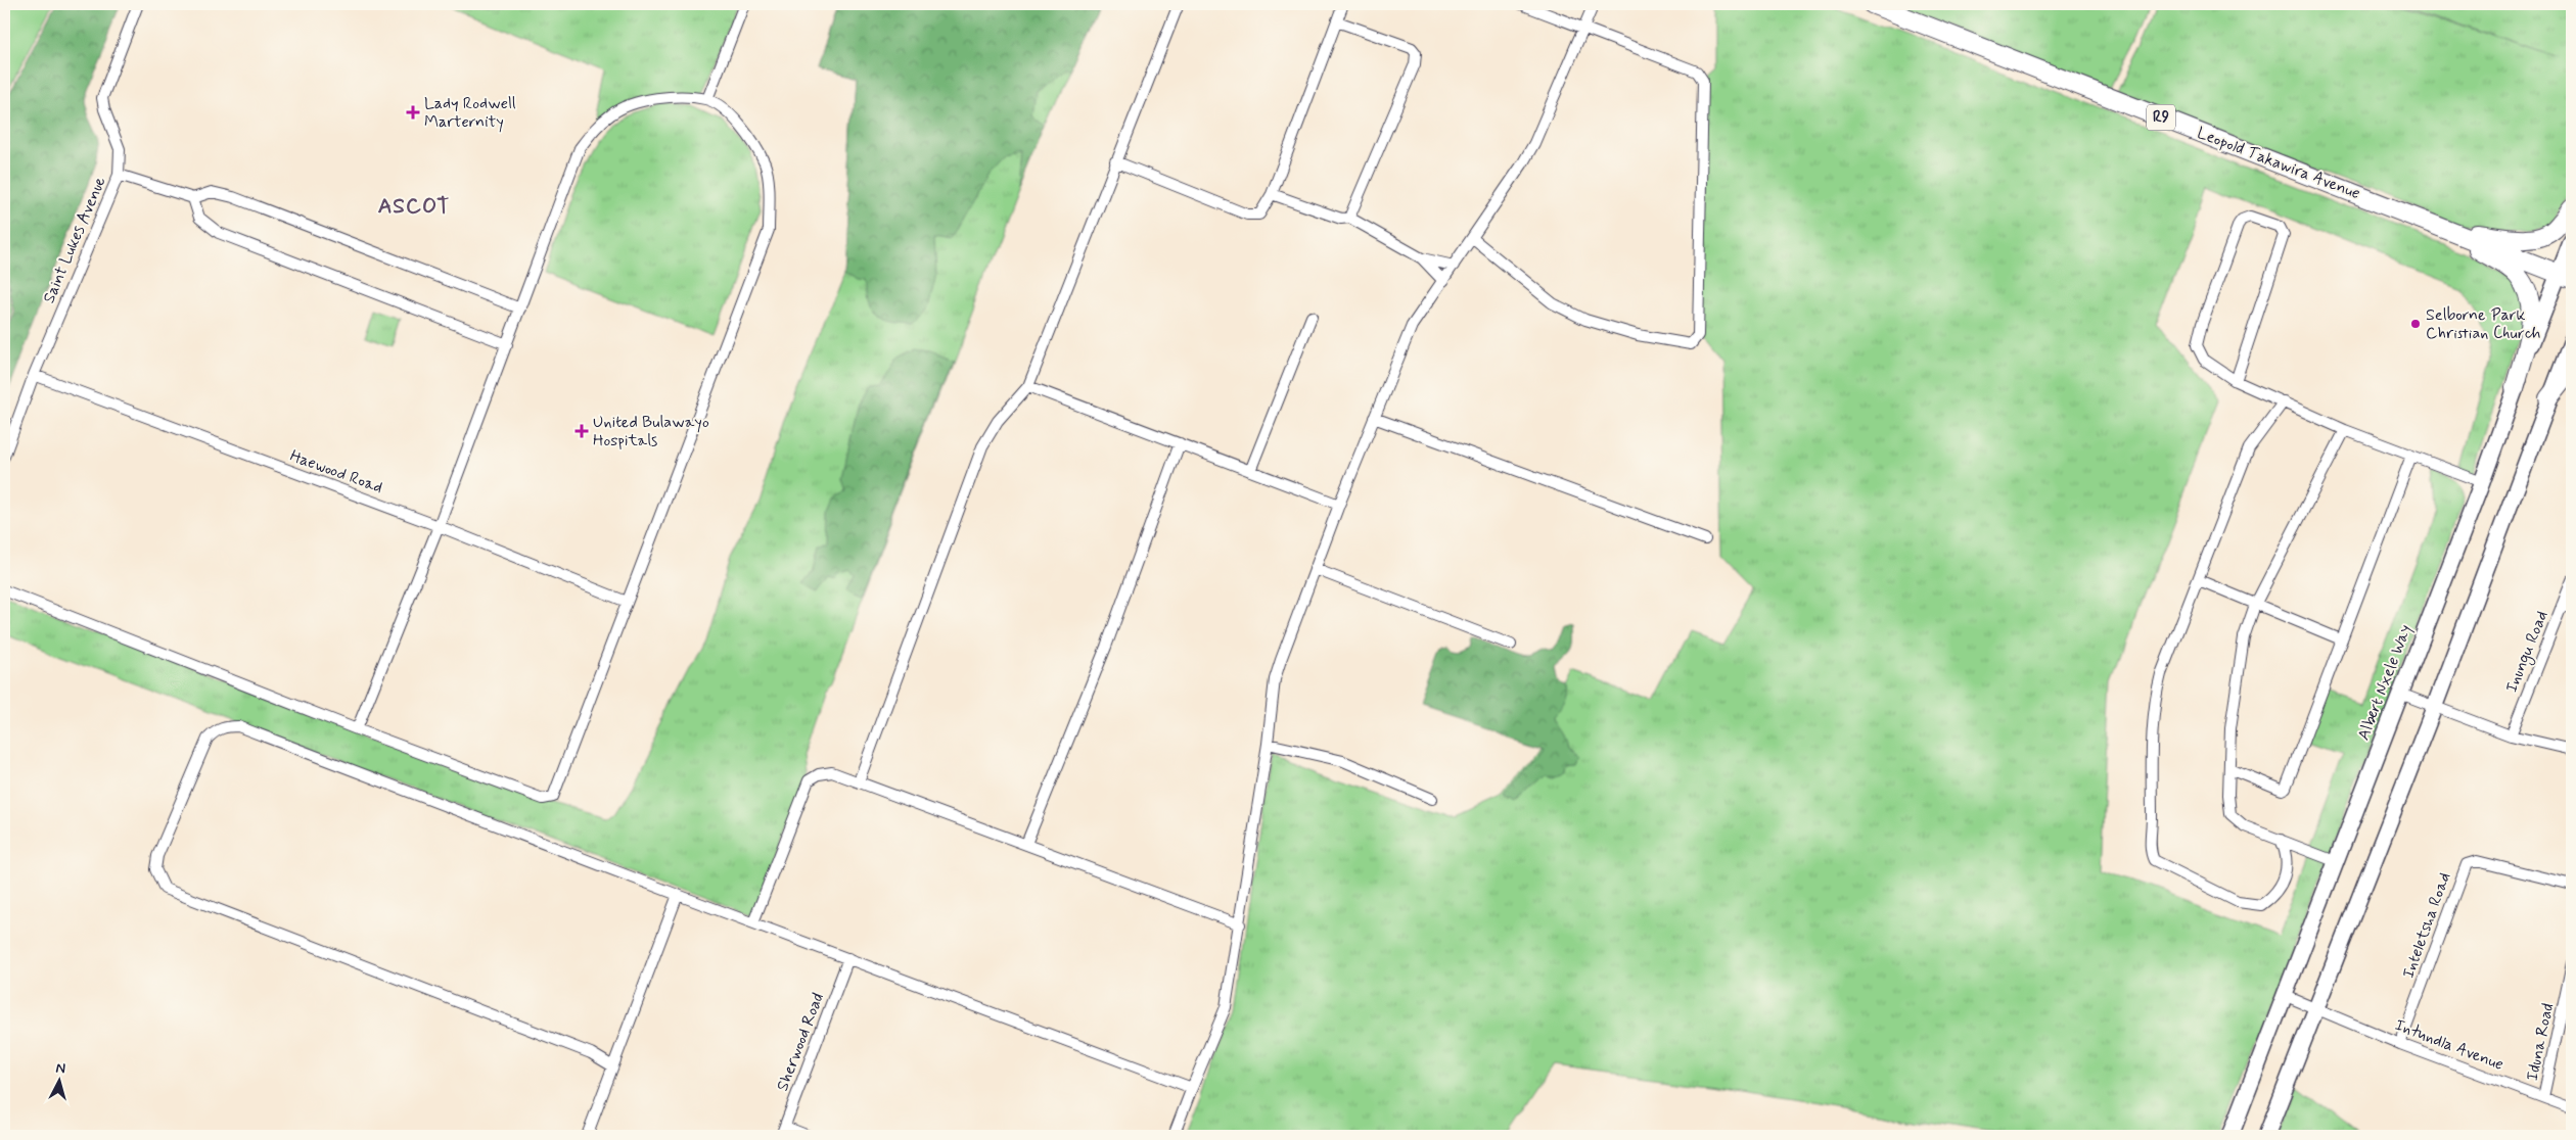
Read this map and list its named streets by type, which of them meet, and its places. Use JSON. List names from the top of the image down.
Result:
{
  "streets": {
    "highway": ["R9", "Leopold Takawira Avenue"],
    "main road": ["Albert Nxele Way"],
    "street": [
      "Saint Lukes Avenue",
      "Haewood Road",
      "Inungu Road",
      "Inteletsha Road",
      "Sherwood Road",
      "Iduna Road",
      "Intundla Avenue"
    ]
  },
  "crossings": [
    ["Leopold Takawira Avenue", "Albert Nxele Way"],
    ["Saint Lukes Avenue", "Haewood Road"],
    ["Albert Nxele Way", "Intundla Avenue"],
    ["Inteletsha Road", "Intundla Avenue"],
    ["Iduna Road", "Intundla Avenue"]
  ],
  "districts": ["ASCOT"],
  "places": {
    "health": ["Lady Rodwell Marternity", "United Bulawayo Hospitals"],
    "other": ["Selborne Park Christian Church"]
  },
  "north": "top"
}
